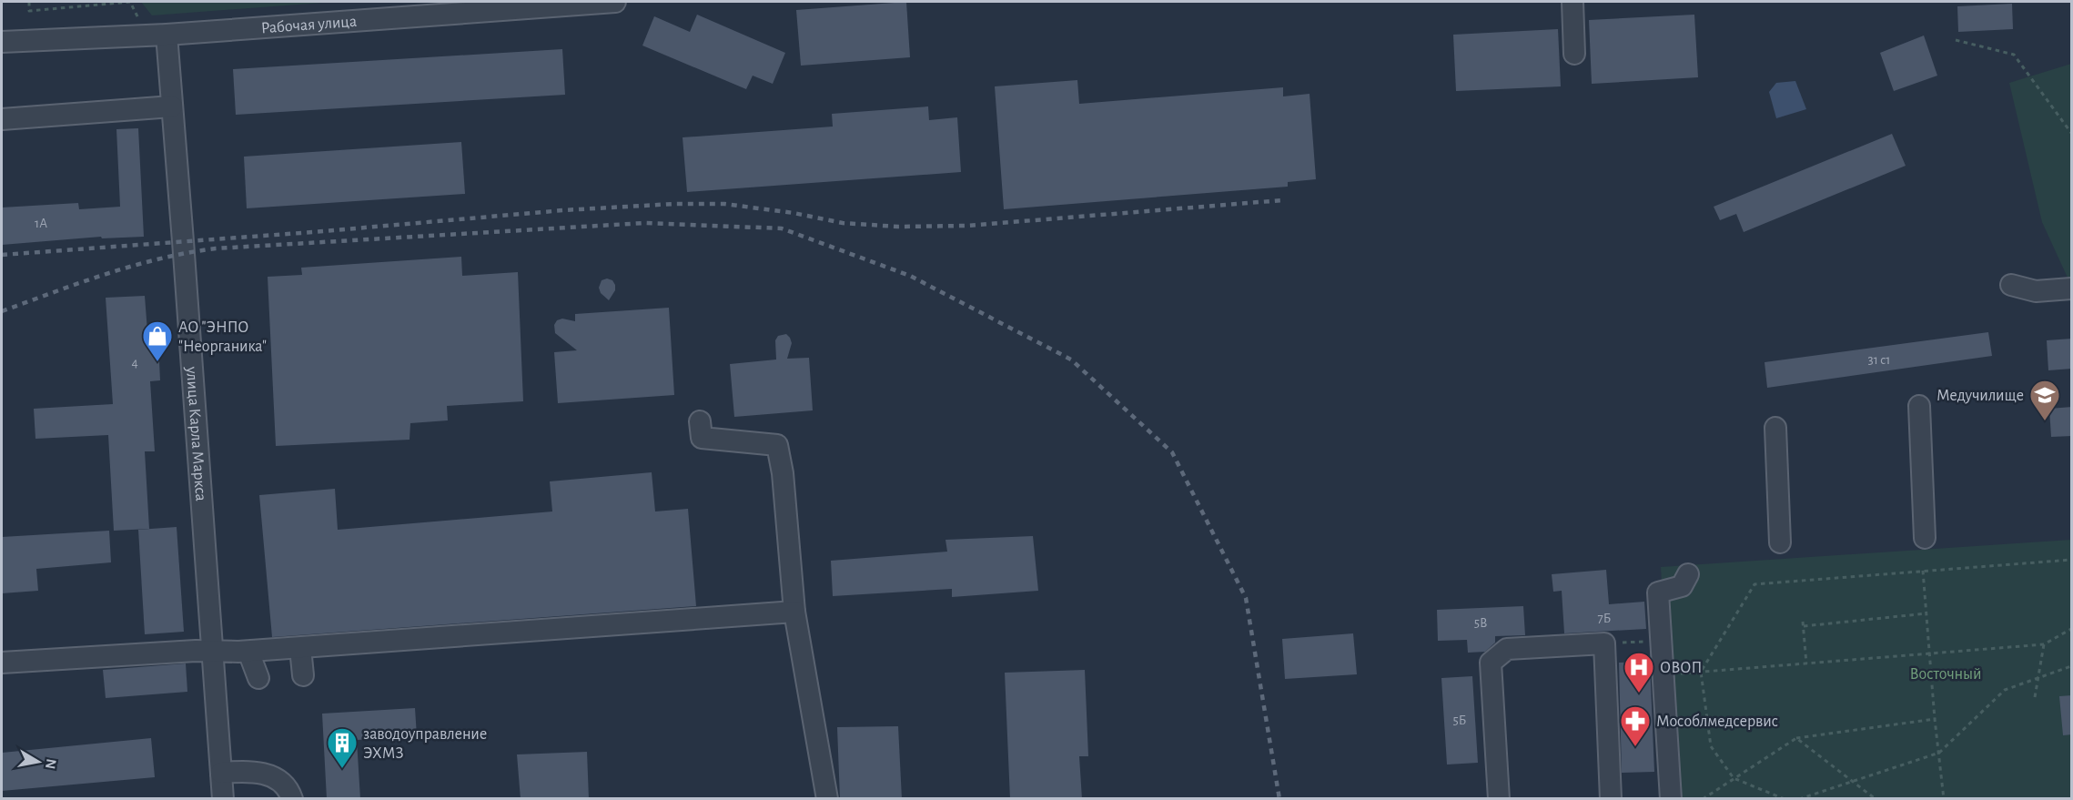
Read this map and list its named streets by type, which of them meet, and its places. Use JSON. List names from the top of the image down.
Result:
{
  "streets": {
    "street": ["Рабочая улица", "улица Карла Маркса"]
  },
  "crossings": [
    ["Рабочая улица", "улица Карла Маркса"]
  ],
  "parks": ["Восточный"],
  "places": {
    "shop": ["АО \"ЭНПО \"Неорганика\""],
    "school or university": ["Медучилище"],
    "hospital": ["ОВОП"],
    "pharmacy": ["Мособлмедсервис"],
    "building": ["заводоуправление ЭХМЗ"]
  },
  "house_numbers": [
    "1А",
    "31 с1",
    "4",
    "7Б",
    "5В",
    "5Б"
  ],
  "north": "right"
}
